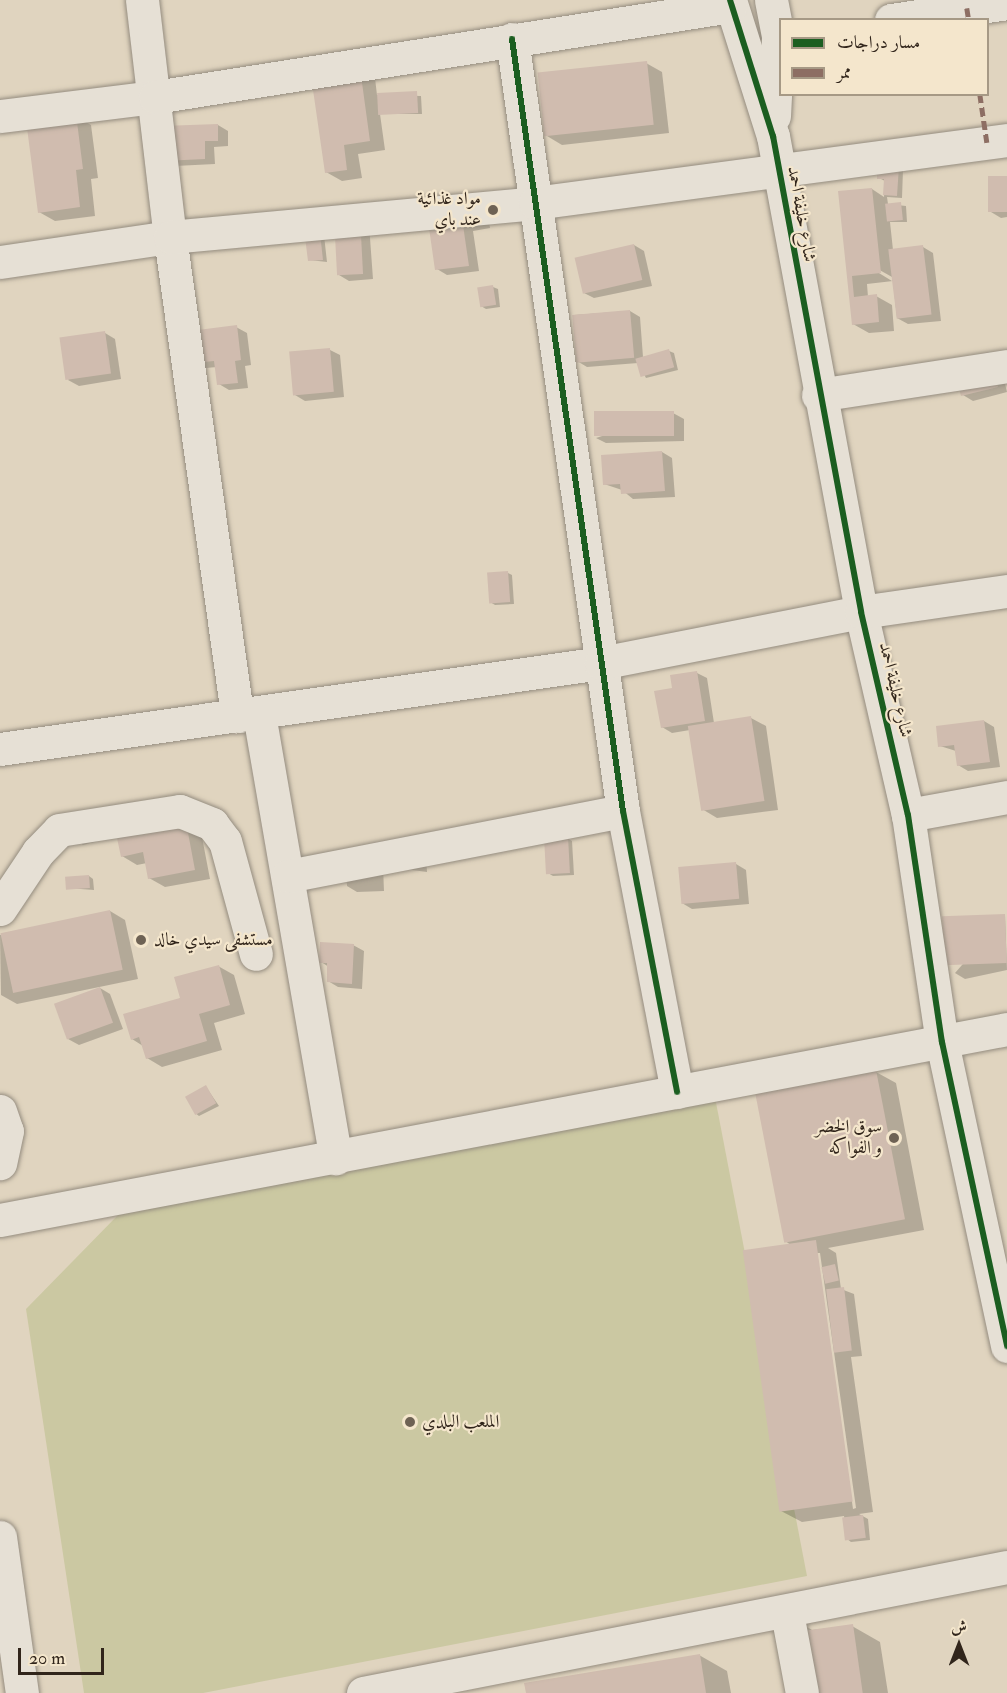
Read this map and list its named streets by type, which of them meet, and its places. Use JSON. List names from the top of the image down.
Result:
{
  "streets": {
    "street": ["شارع خليفة احمد"]
  },
  "places": [
    "مواد غذائية عند باي",
    "مستشفى سيدي خالد",
    "سوق الخضر و الفواكه",
    "الملعب البلدي"
  ],
  "legend": ["مسار دراجات", "ممر"],
  "scale_bar": "20 m",
  "north": "top"
}
